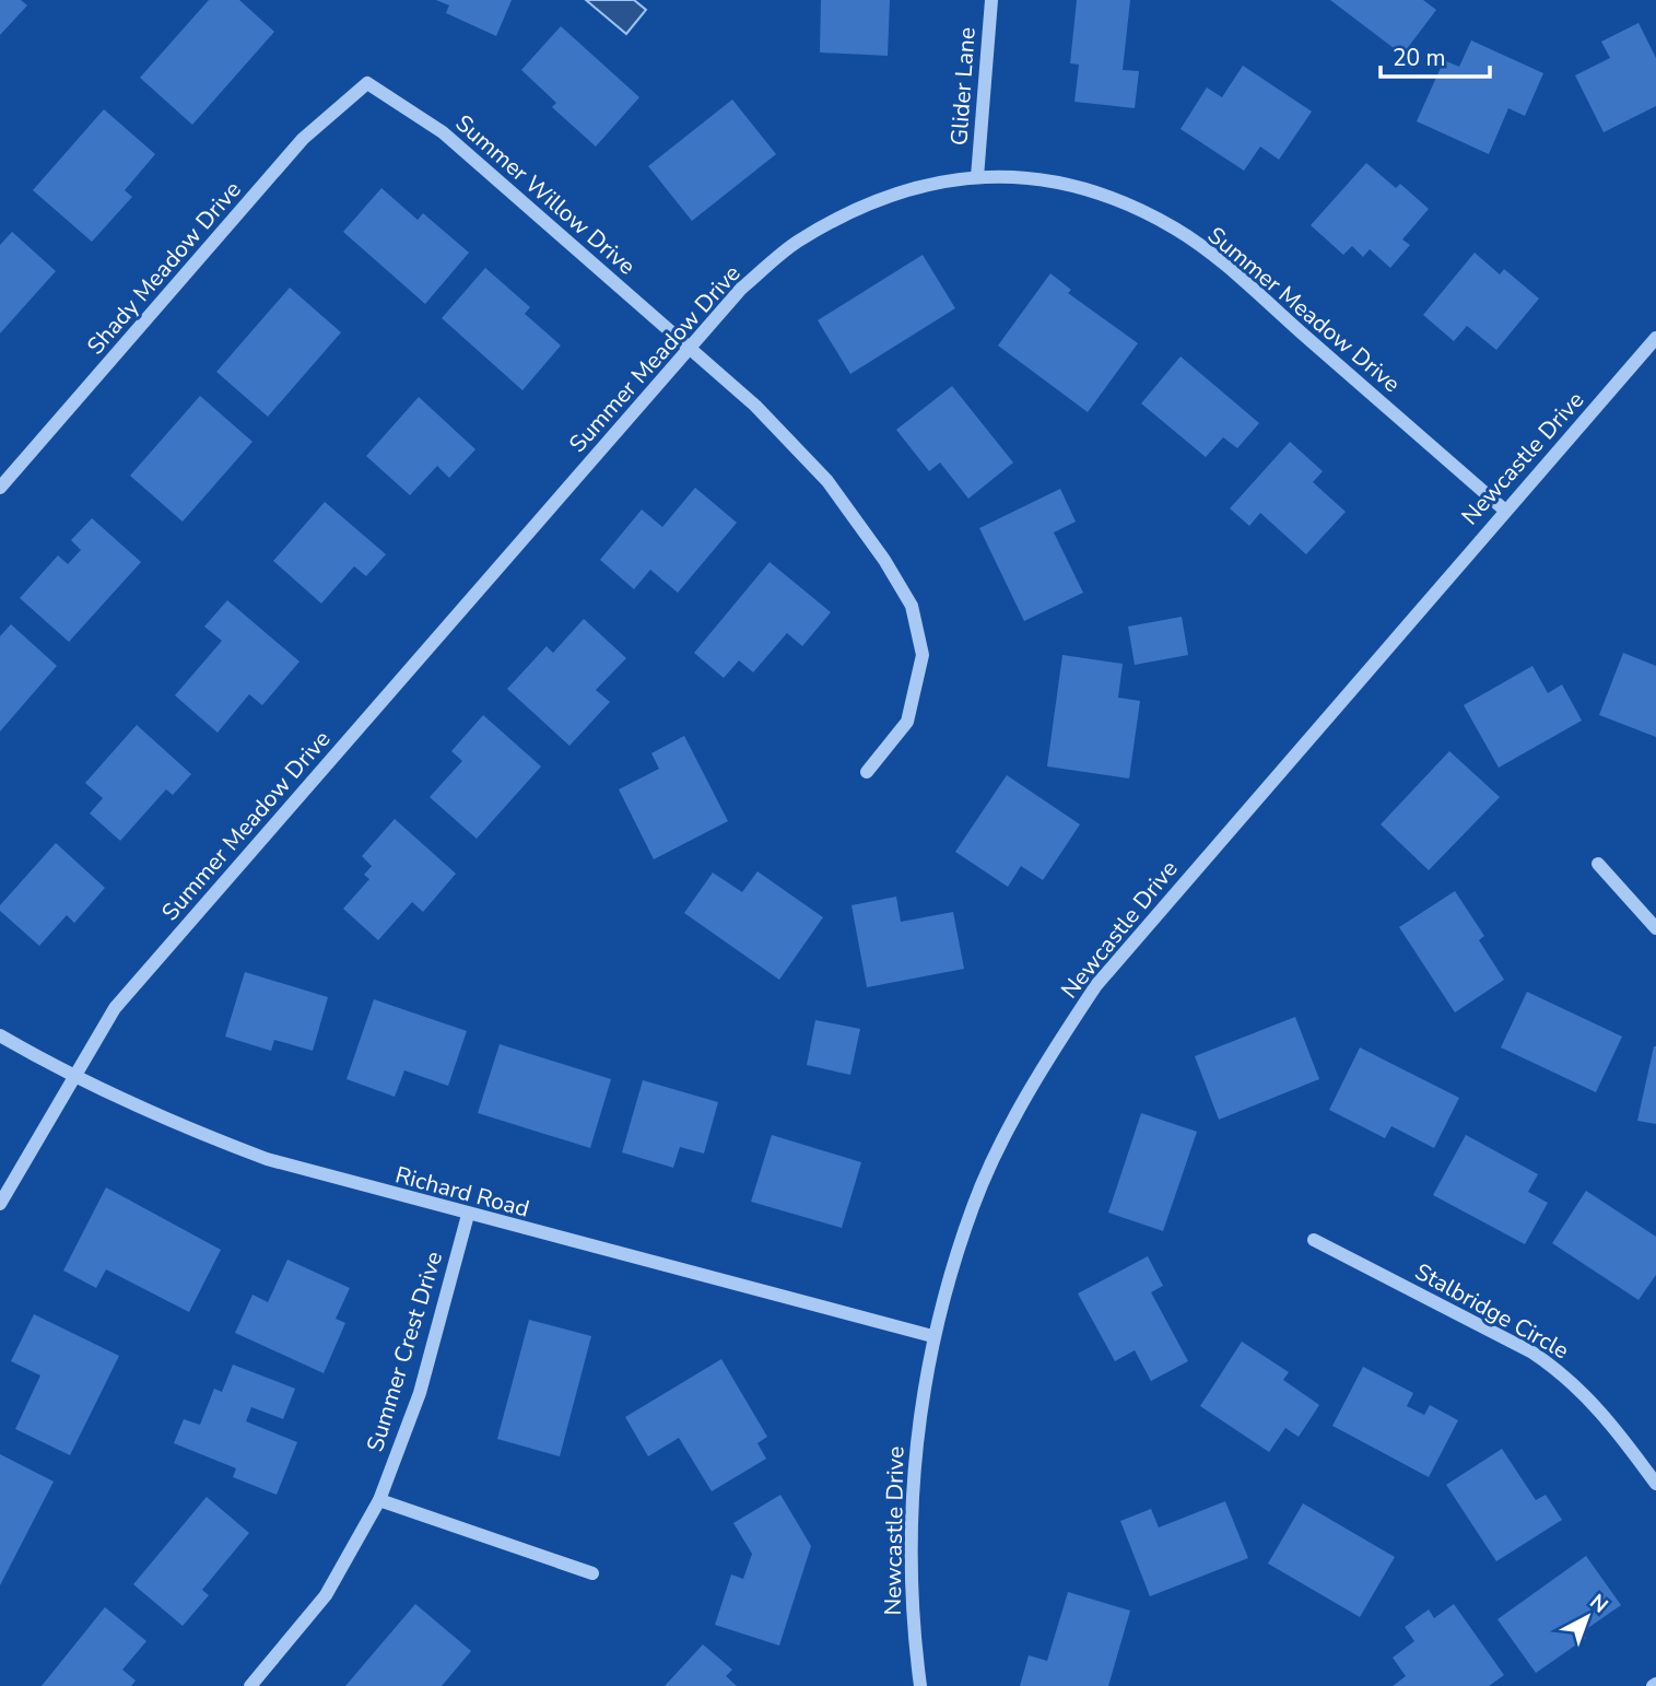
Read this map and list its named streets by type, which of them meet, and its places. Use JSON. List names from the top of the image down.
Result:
{
  "streets": {
    "street": [
      "Glider Lane",
      "Summer Willow Drive",
      "Shady Meadow Drive",
      "Summer Meadow Drive",
      "Newcastle Drive",
      "Richard Road",
      "Stalbridge Circle",
      "Summer Crest Drive"
    ]
  },
  "crossings": [
    ["Glider Lane", "Summer Meadow Drive"],
    ["Summer Willow Drive", "Shady Meadow Drive"],
    ["Summer Willow Drive", "Summer Meadow Drive"],
    ["Summer Meadow Drive", "Newcastle Drive"],
    ["Summer Meadow Drive", "Richard Road"],
    ["Newcastle Drive", "Richard Road"],
    ["Richard Road", "Summer Crest Drive"]
  ],
  "scale_bar": "20 m",
  "north": "top right"
}
